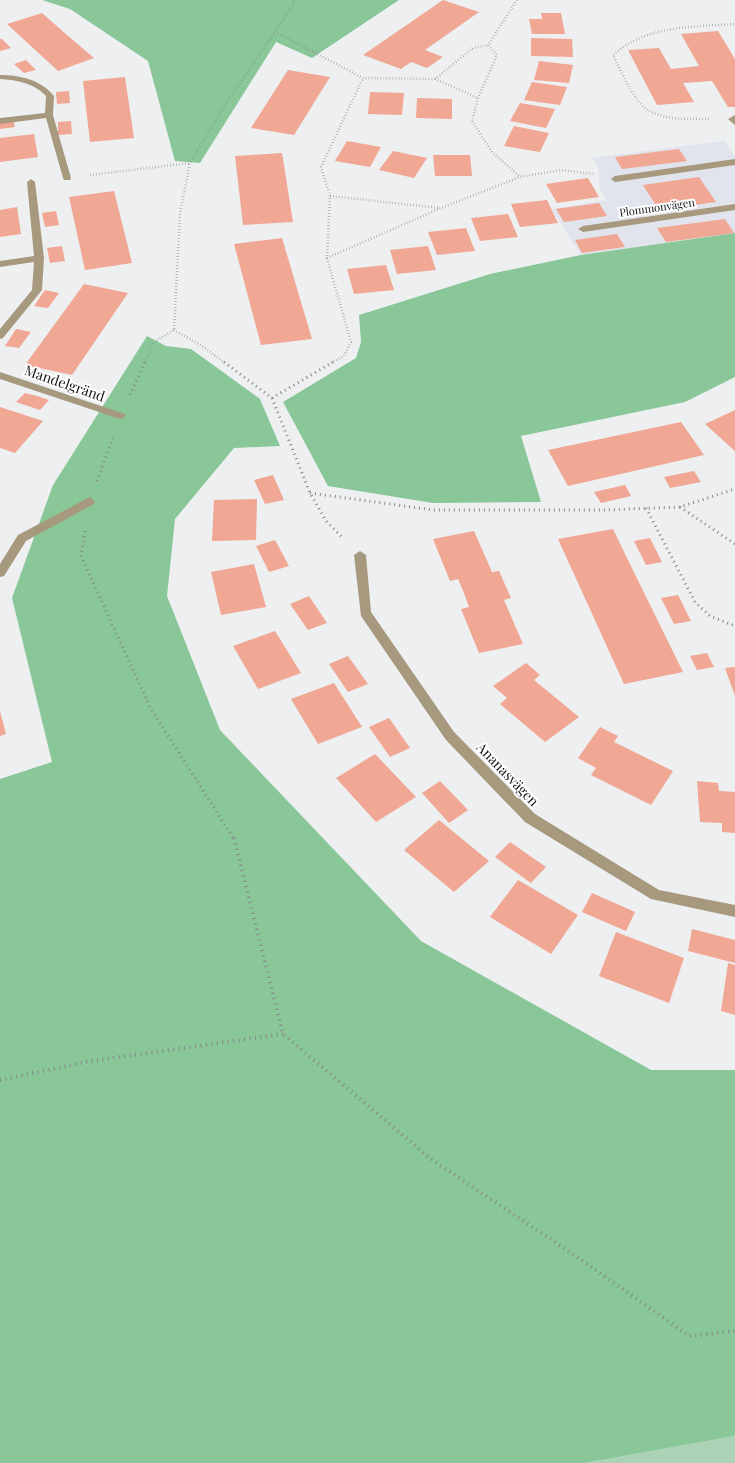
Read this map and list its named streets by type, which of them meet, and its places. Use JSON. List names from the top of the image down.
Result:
{
  "streets": {
    "street": ["Plommonvägen", "Mandelgränd", "Ananasvägen"]
  }
}
